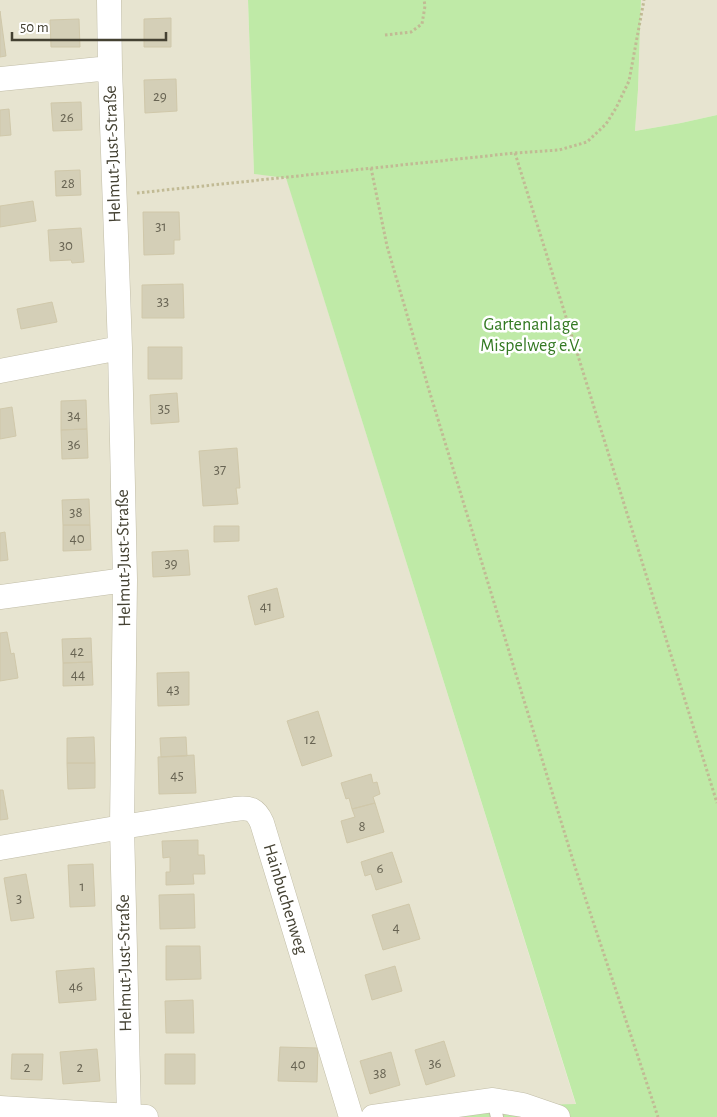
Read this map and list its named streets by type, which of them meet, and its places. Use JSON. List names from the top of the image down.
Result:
{
  "streets": {
    "street": ["Helmut-Just-Straße", "Hainbuchenweg"]
  },
  "crossings": [
    ["Helmut-Just-Straße", "Hainbuchenweg"]
  ],
  "parks": ["Gartenanlage Mispelweg e.V."],
  "house_numbers": [
    "29",
    "26",
    "28",
    "31",
    "30",
    "33",
    "35",
    "34",
    "36",
    "37",
    "38",
    "40",
    "39",
    "41",
    "42",
    "44",
    "43",
    "12",
    "45",
    "8",
    "6",
    "1",
    "3",
    "4",
    "46",
    "36",
    "40",
    "2",
    "2",
    "38"
  ],
  "scale_bar": "50 m"
}
